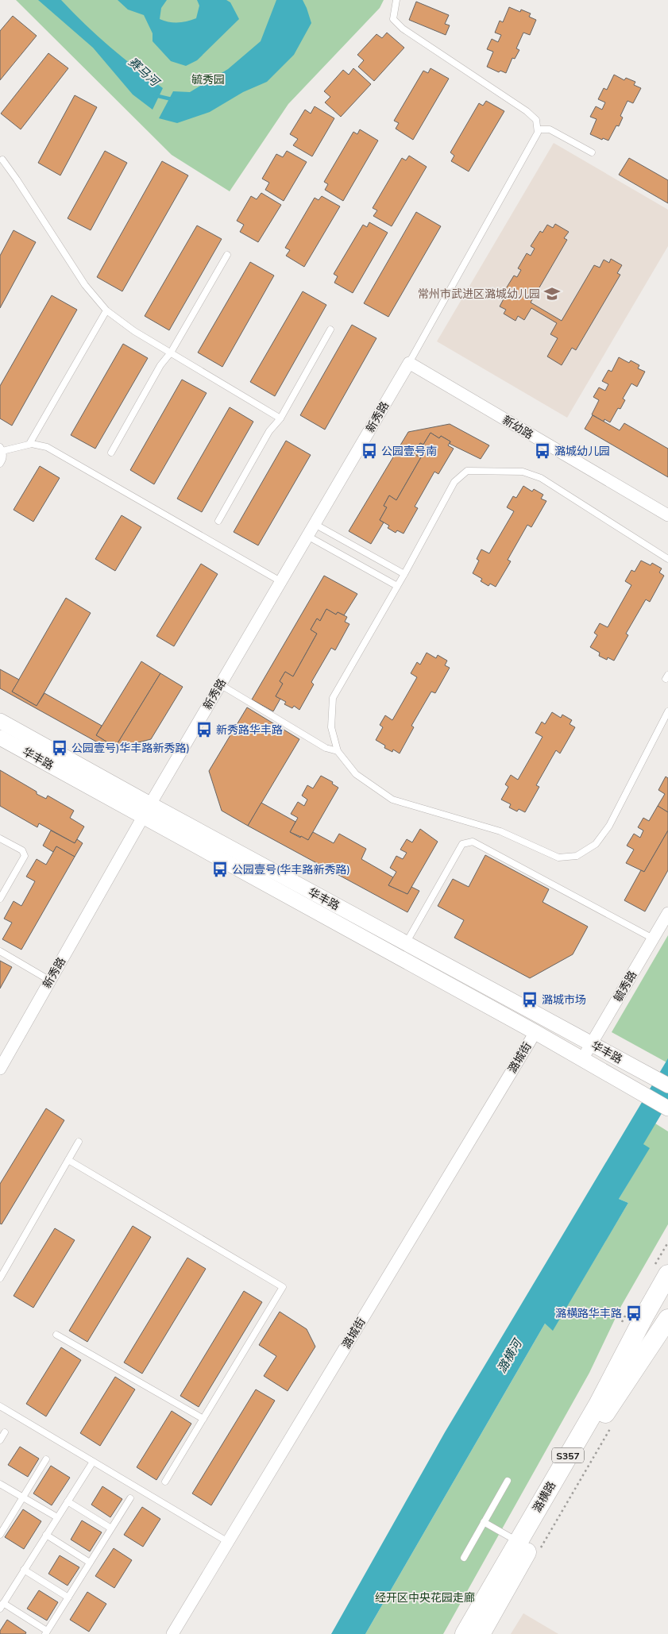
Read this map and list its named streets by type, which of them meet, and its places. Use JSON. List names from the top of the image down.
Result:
{
  "streets": {
    "main road": ["S357", "潞横路"],
    "street": [
      "新秀路",
      "新幼路",
      "华丰路",
      "毓秀路",
      "潞城街"
    ]
  },
  "crossings": [
    ["新秀路", "新幼路"],
    ["新秀路", "华丰路"],
    ["华丰路", "毓秀路"],
    ["华丰路", "潞城街"]
  ],
  "water": ["赛马河", "潞横河"],
  "parks": ["毓秀园", "经开区中央花园走廊"],
  "places": {
    "school or university": ["常州市武进区潞城幼儿园"],
    "bus stop": [
      "公园壹号南",
      "潞城幼儿园",
      "新秀路华丰路",
      "公园壹号)华丰路新秀路)",
      "公园壹号(华丰路新秀路)",
      "潞城市场",
      "潞横路华丰路"
    ]
  }
}
